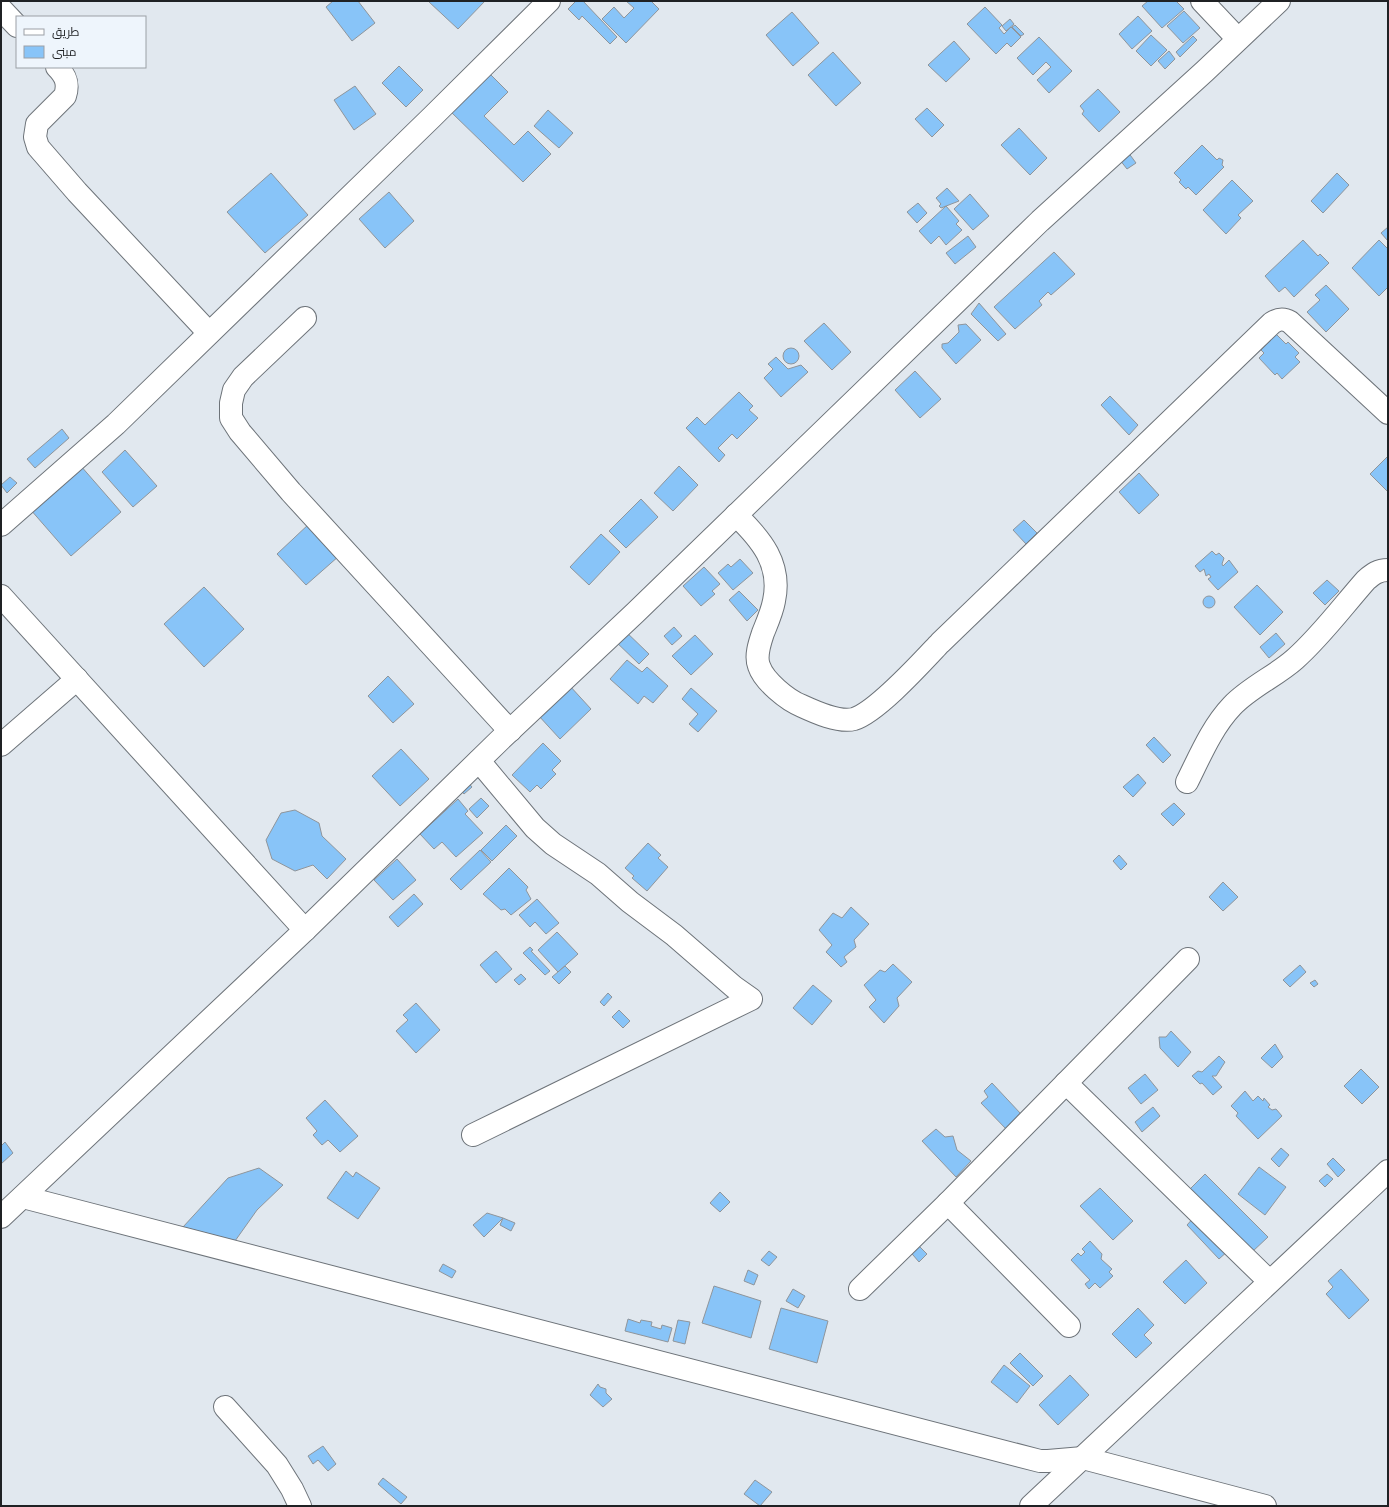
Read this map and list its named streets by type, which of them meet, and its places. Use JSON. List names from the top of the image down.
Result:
{
  "legend": ["طريق", "مبنى"]
}
